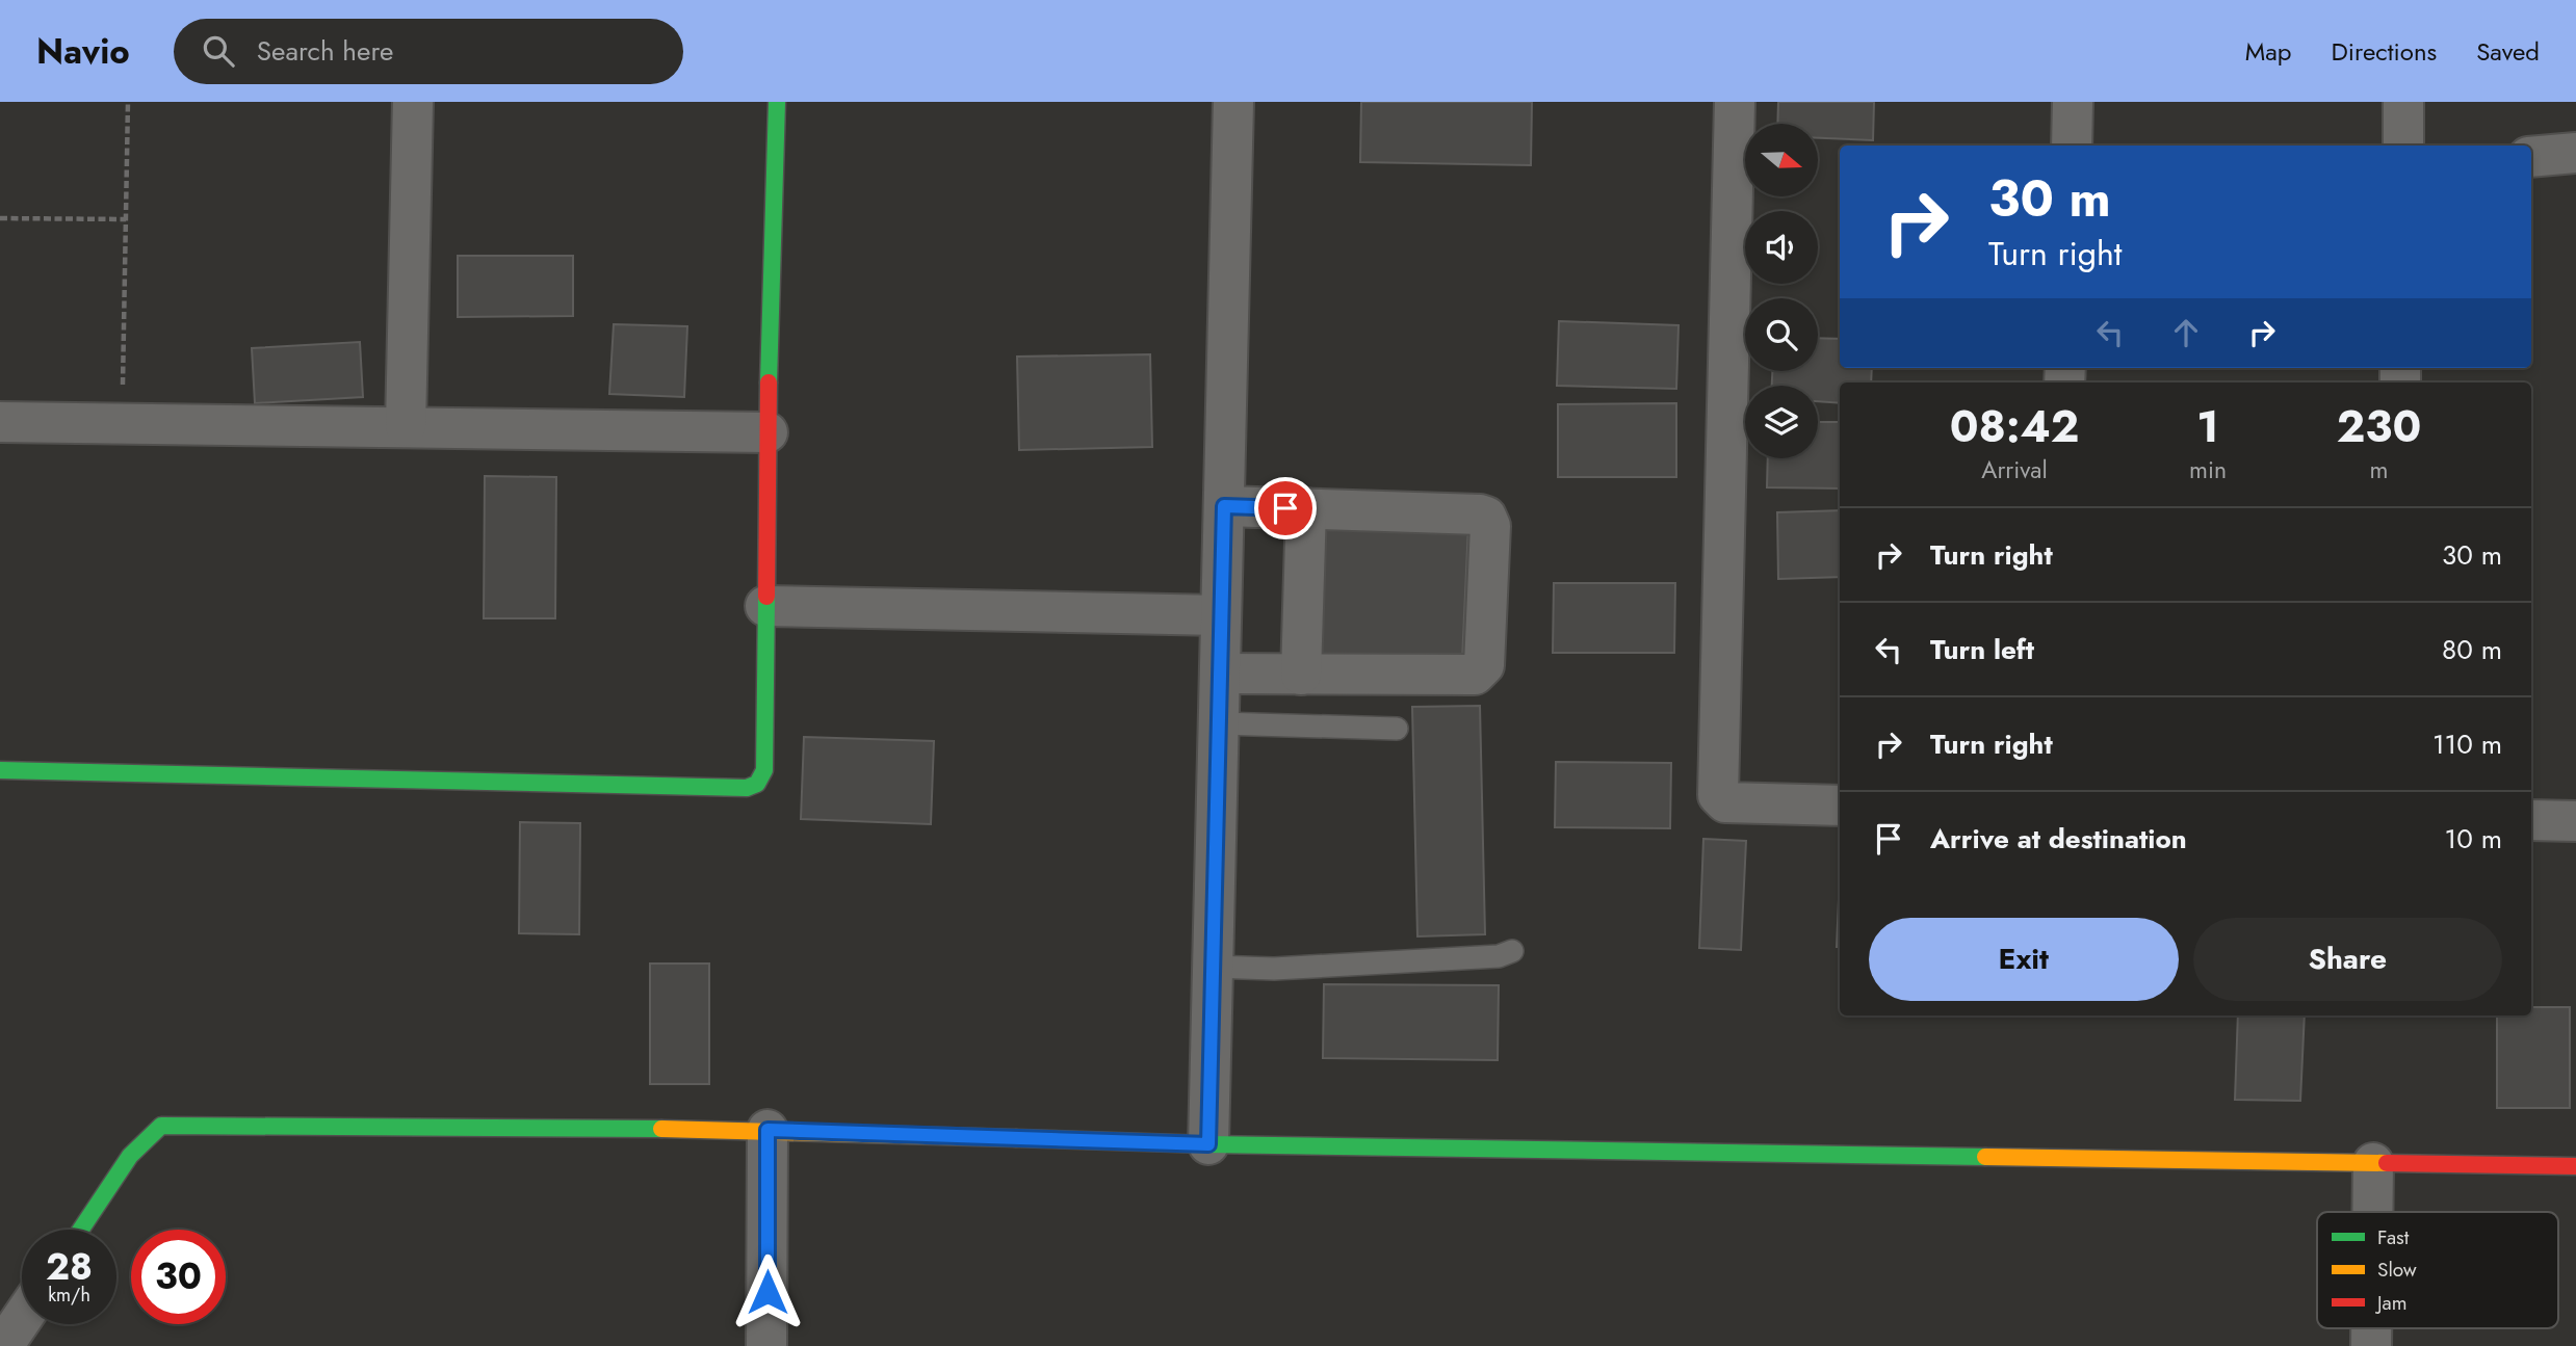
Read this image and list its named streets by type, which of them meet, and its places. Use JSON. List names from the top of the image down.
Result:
{
  "legend": ["Fast", "Slow", "Jam"],
  "north": "right",
  "page": {
    "header": "Navio",
    "search": "Search here",
    "nav": ["Map", "Directions", "Saved"],
    "turn": ["30 m", "Turn right"],
    "eta": [
      "08:42",
      "Arrival",
      "1",
      "min",
      "230",
      "m"
    ],
    "list": [
      {
        "name": "Turn right",
        "value": "30 m"
      },
      {
        "name": "Turn left",
        "value": "80 m"
      },
      {
        "name": "Turn right",
        "value": "110 m"
      },
      {
        "name": "Arrive at destination",
        "value": "10 m"
      }
    ],
    "buttons": ["Exit", "Share"],
    "speed": "28 km/h",
    "limit": "30"
  }
}
